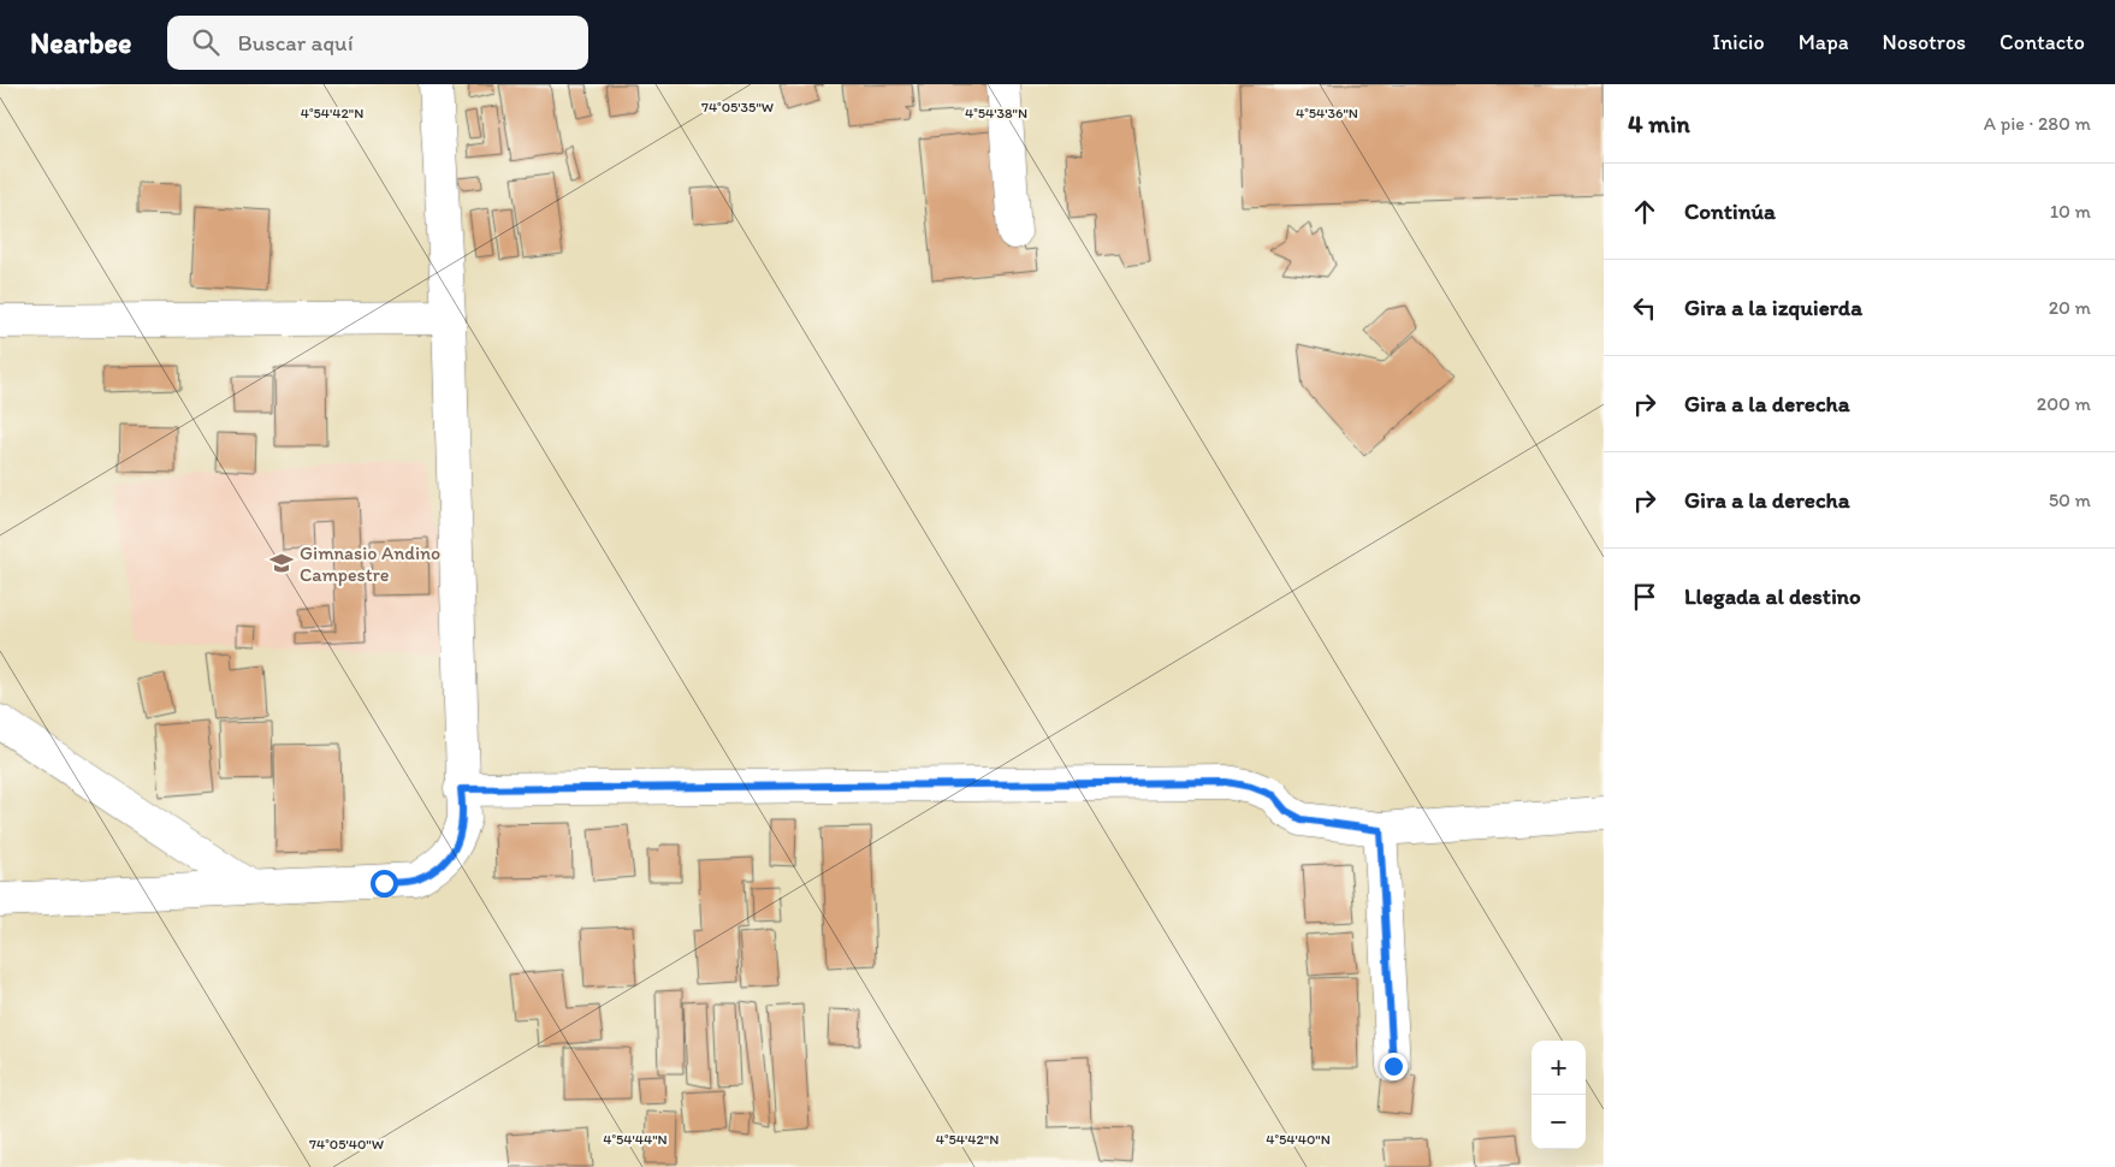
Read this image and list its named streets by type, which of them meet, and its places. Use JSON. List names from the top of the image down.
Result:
{
  "places": {
    "school or university": ["Gimnasio Andino Campestre"]
  },
  "page": {
    "header": "Nearbee",
    "search": "Buscar aquí",
    "nav": [
      "Inicio",
      "Mapa",
      "Nosotros",
      "Contacto"
    ],
    "heading": ["4 min", "A pie · 280 m"],
    "list": [
      ["Continúa", "10 m"],
      ["Gira a la izquierda", "20 m"],
      ["Gira a la derecha", "200 m"],
      ["Gira a la derecha", "50 m"],
      "Llegada al destino"
    ],
    "map_buttons": ["+", "−"]
  },
  "coordinates": [
    "74°05'35\"W",
    "4°54'36\"N",
    "4°54'42\"N",
    "4°54'38\"N",
    "4°54'44\"N",
    "4°54'40\"N",
    "74°05'40\"W"
  ]
}
